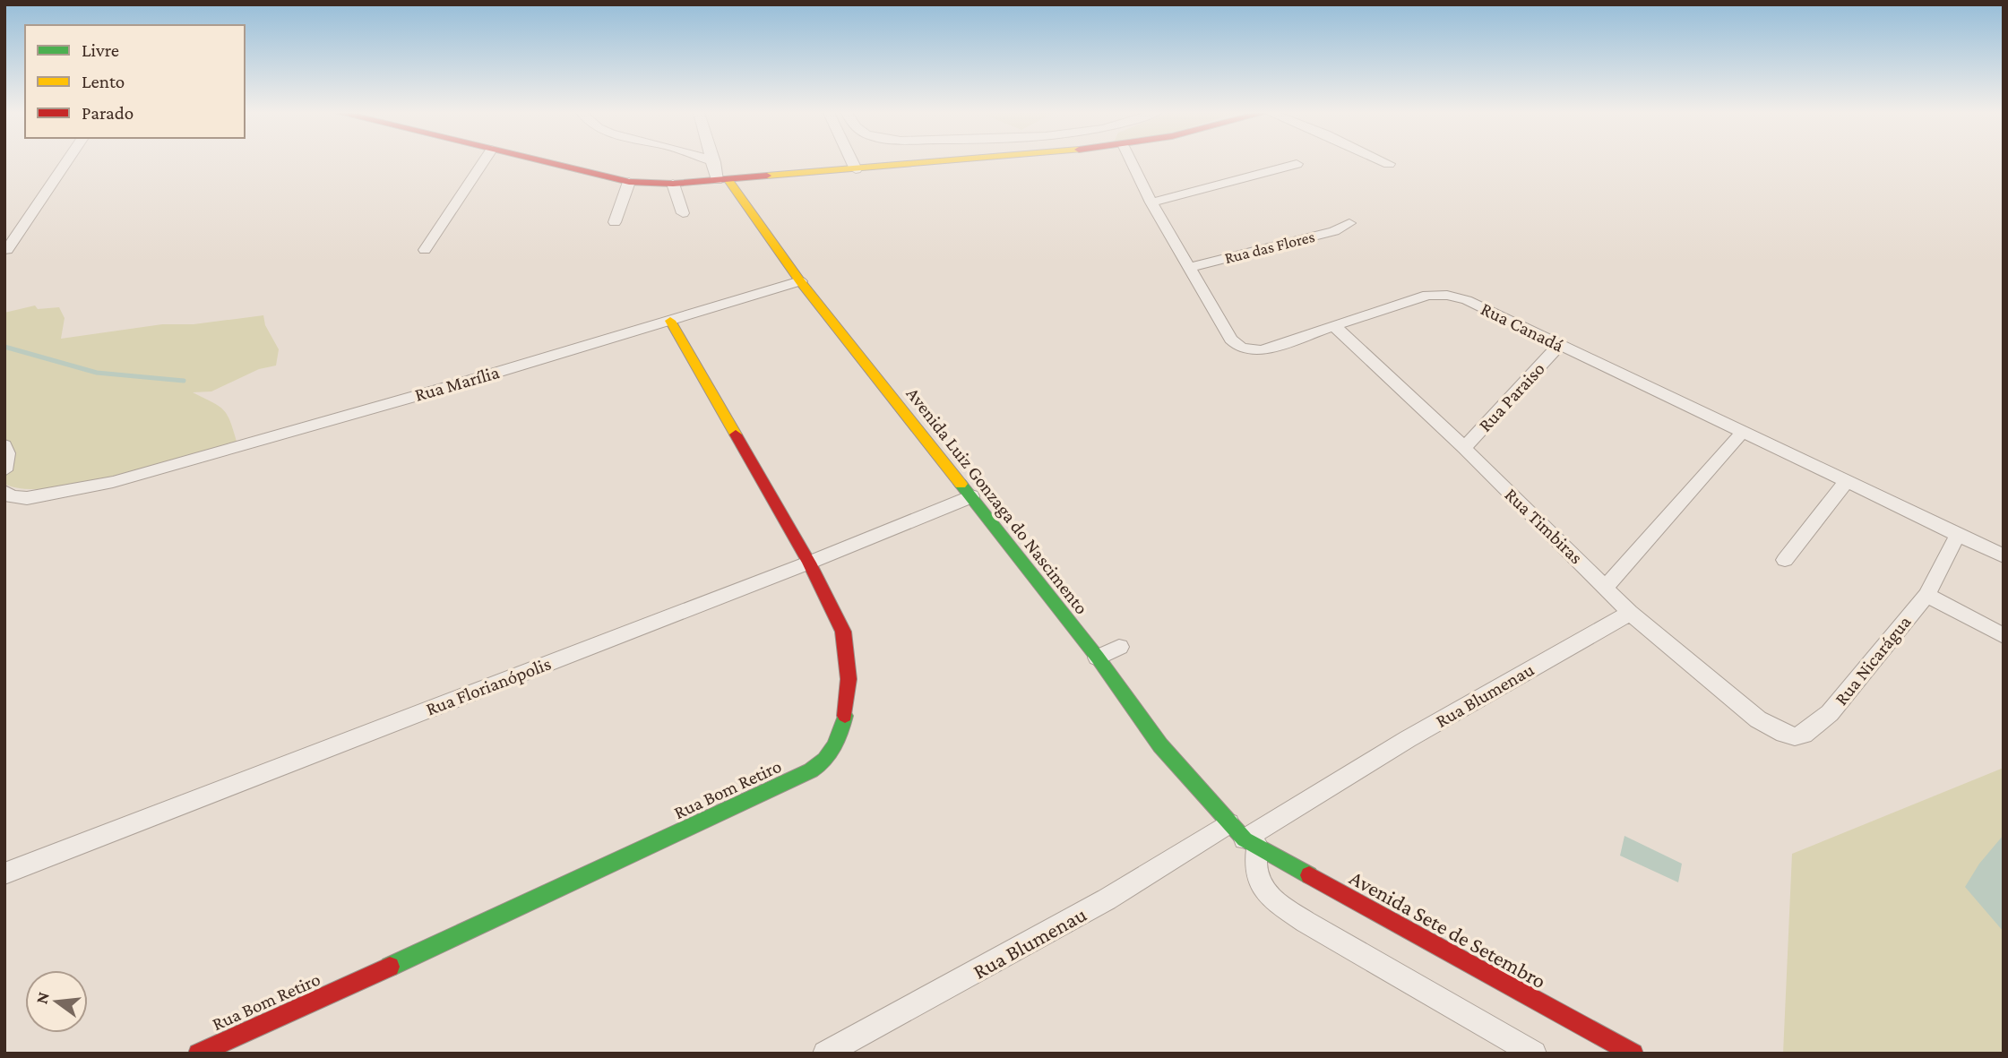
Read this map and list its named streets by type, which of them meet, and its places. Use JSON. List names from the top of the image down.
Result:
{
  "streets": {
    "main road": ["Avenida Luiz Gonzaga do Nascimento", "Rua Bom Retiro", "Avenida Sete de Setembro"],
    "street": [
      "Rua das Flores",
      "Rua Canadá",
      "Rua Marília",
      "Rua Paraiso",
      "Rua Timbiras",
      "Rua Nicarágua",
      "Rua Florianópolis",
      "Rua Blumenau"
    ]
  },
  "crossings": [
    ["Rua das Flores", "Rua Canadá"],
    ["Rua Canadá", "Rua Paraiso"],
    ["Rua Canadá", "Rua Timbiras"],
    ["Rua Canadá", "Rua Nicarágua"],
    ["Rua Marília", "Avenida Luiz Gonzaga do Nascimento"],
    ["Rua Marília", "Rua Bom Retiro"],
    ["Rua Paraiso", "Rua Timbiras"],
    ["Avenida Luiz Gonzaga do Nascimento", "Rua Florianópolis"],
    ["Avenida Luiz Gonzaga do Nascimento", "Rua Blumenau"],
    ["Avenida Luiz Gonzaga do Nascimento", "Avenida Sete de Setembro"],
    ["Rua Timbiras", "Rua Nicarágua"],
    ["Rua Timbiras", "Rua Blumenau"],
    ["Rua Florianópolis", "Rua Bom Retiro"],
    ["Rua Blumenau", "Avenida Sete de Setembro"]
  ],
  "legend": ["Livre", "Lento", "Parado"],
  "north": "left"
}
